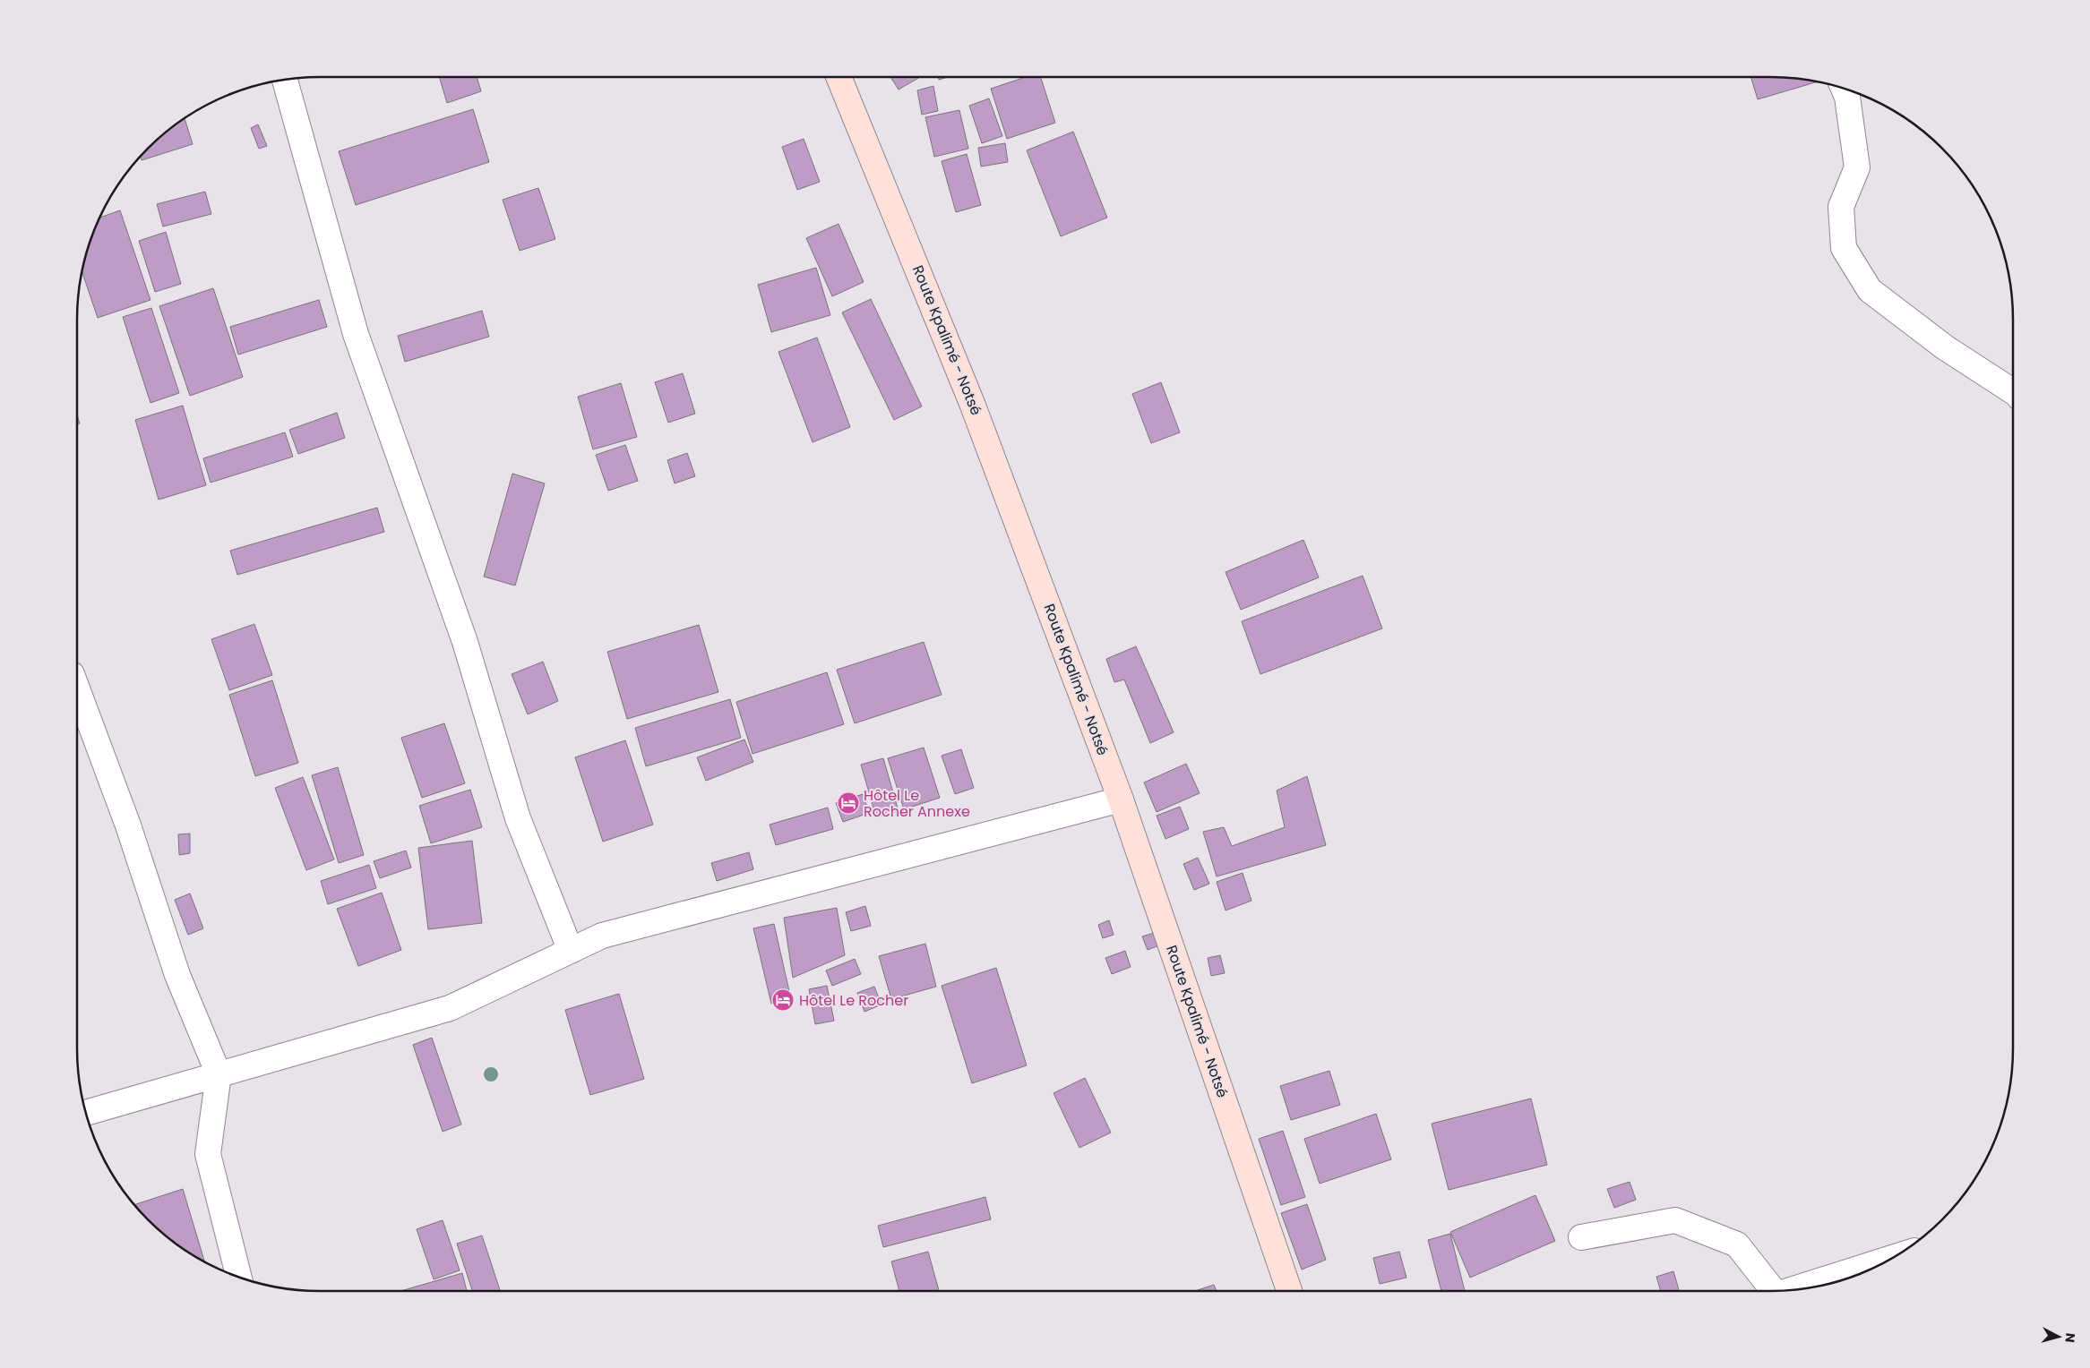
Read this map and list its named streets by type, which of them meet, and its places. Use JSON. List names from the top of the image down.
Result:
{
  "streets": {
    "main road": ["Route Kpalimé - Notsé"]
  },
  "places": {
    "hotel": ["Hôtel Le Rocher Annexe", "Hôtel Le Rocher"]
  },
  "north": "right"
}
